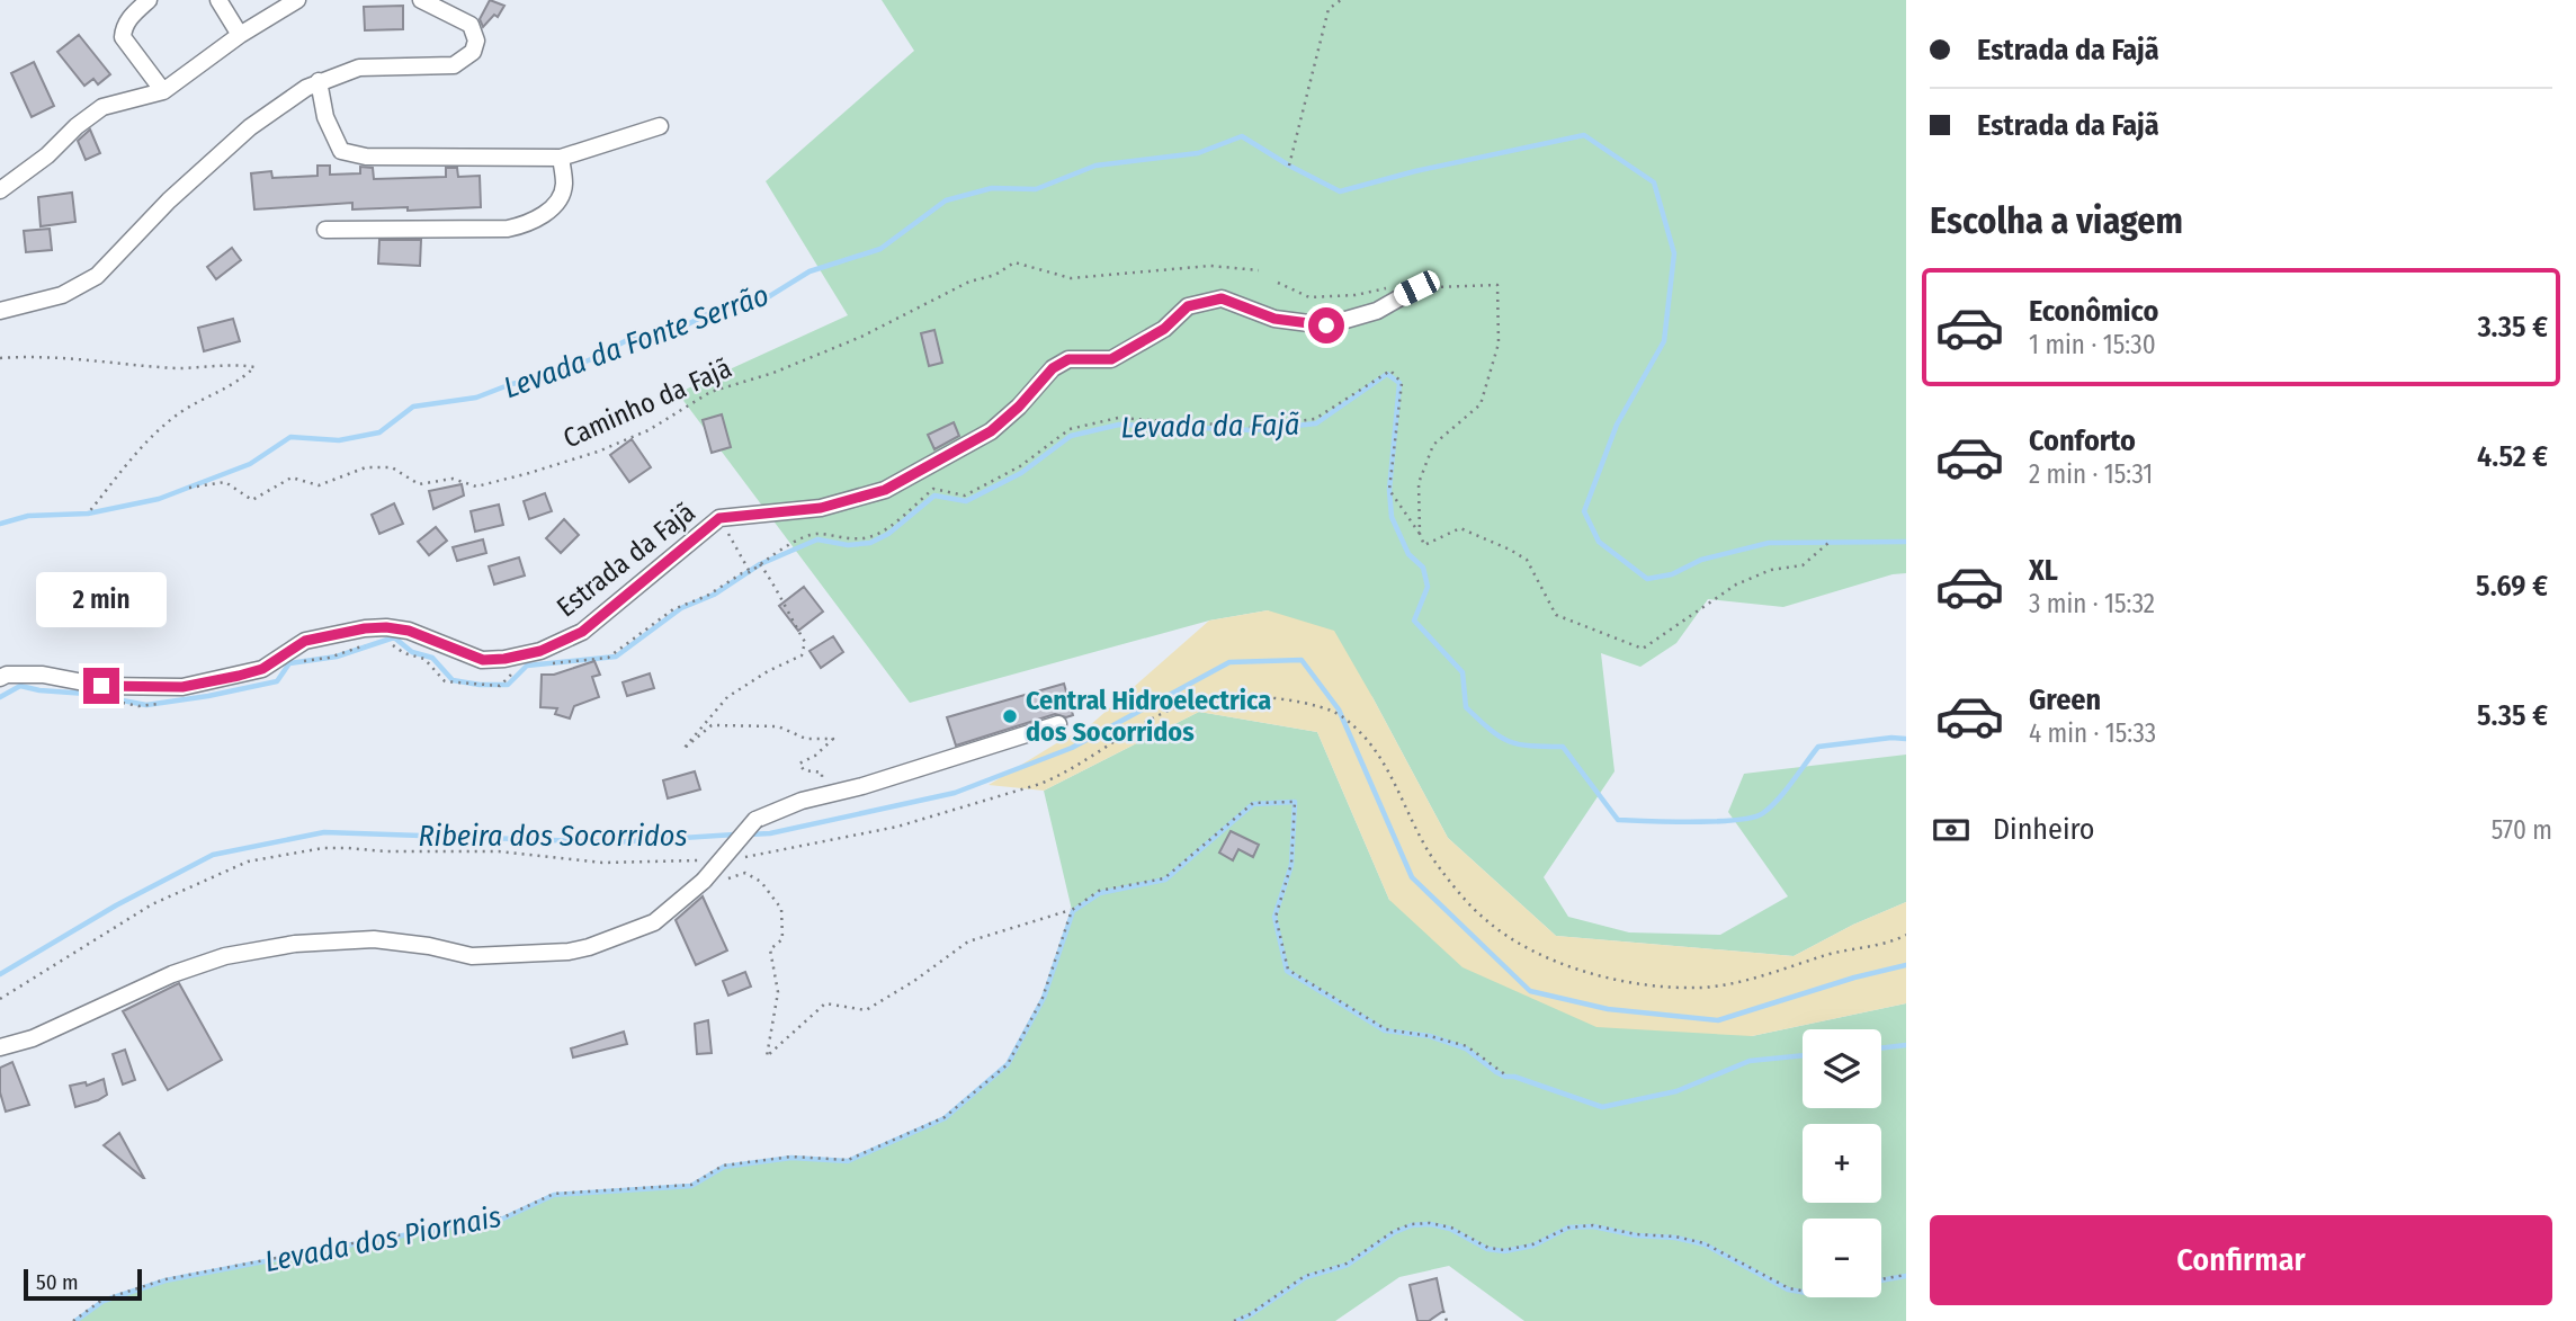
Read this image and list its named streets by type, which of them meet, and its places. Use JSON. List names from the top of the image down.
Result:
{
  "streets": {
    "street": ["Estrada da Fajã"],
    "path": ["Caminho da Fajã"]
  },
  "water": [
    "Levada da Fonte Serrão",
    "Levada da Fajã",
    "Ribeira dos Socorridos",
    "Levada dos Piornais"
  ],
  "places": ["Central Hidroelectrica dos Socorridos"],
  "scale_bar": "50 m",
  "page": {
    "banner": ["Estrada da Fajã", "Estrada da Fajã"],
    "heading": "Escolha a viagem",
    "list": [
      {
        "name": "Econômico",
        "note": "1 min · 15:30",
        "value": "3.35 €"
      },
      {
        "name": "Conforto",
        "note": "2 min · 15:31",
        "value": "4.52 €"
      },
      {
        "name": "XL",
        "note": "3 min · 15:32",
        "value": "5.69 €"
      },
      {
        "name": "Green",
        "note": "4 min · 15:33",
        "value": "5.35 €"
      }
    ],
    "bubble": "2 min",
    "pay": ["Dinheiro", "570 m"],
    "map_buttons": ["+", "−"],
    "buttons": "Confirmar",
    "scale": "50 m"
  }
}
